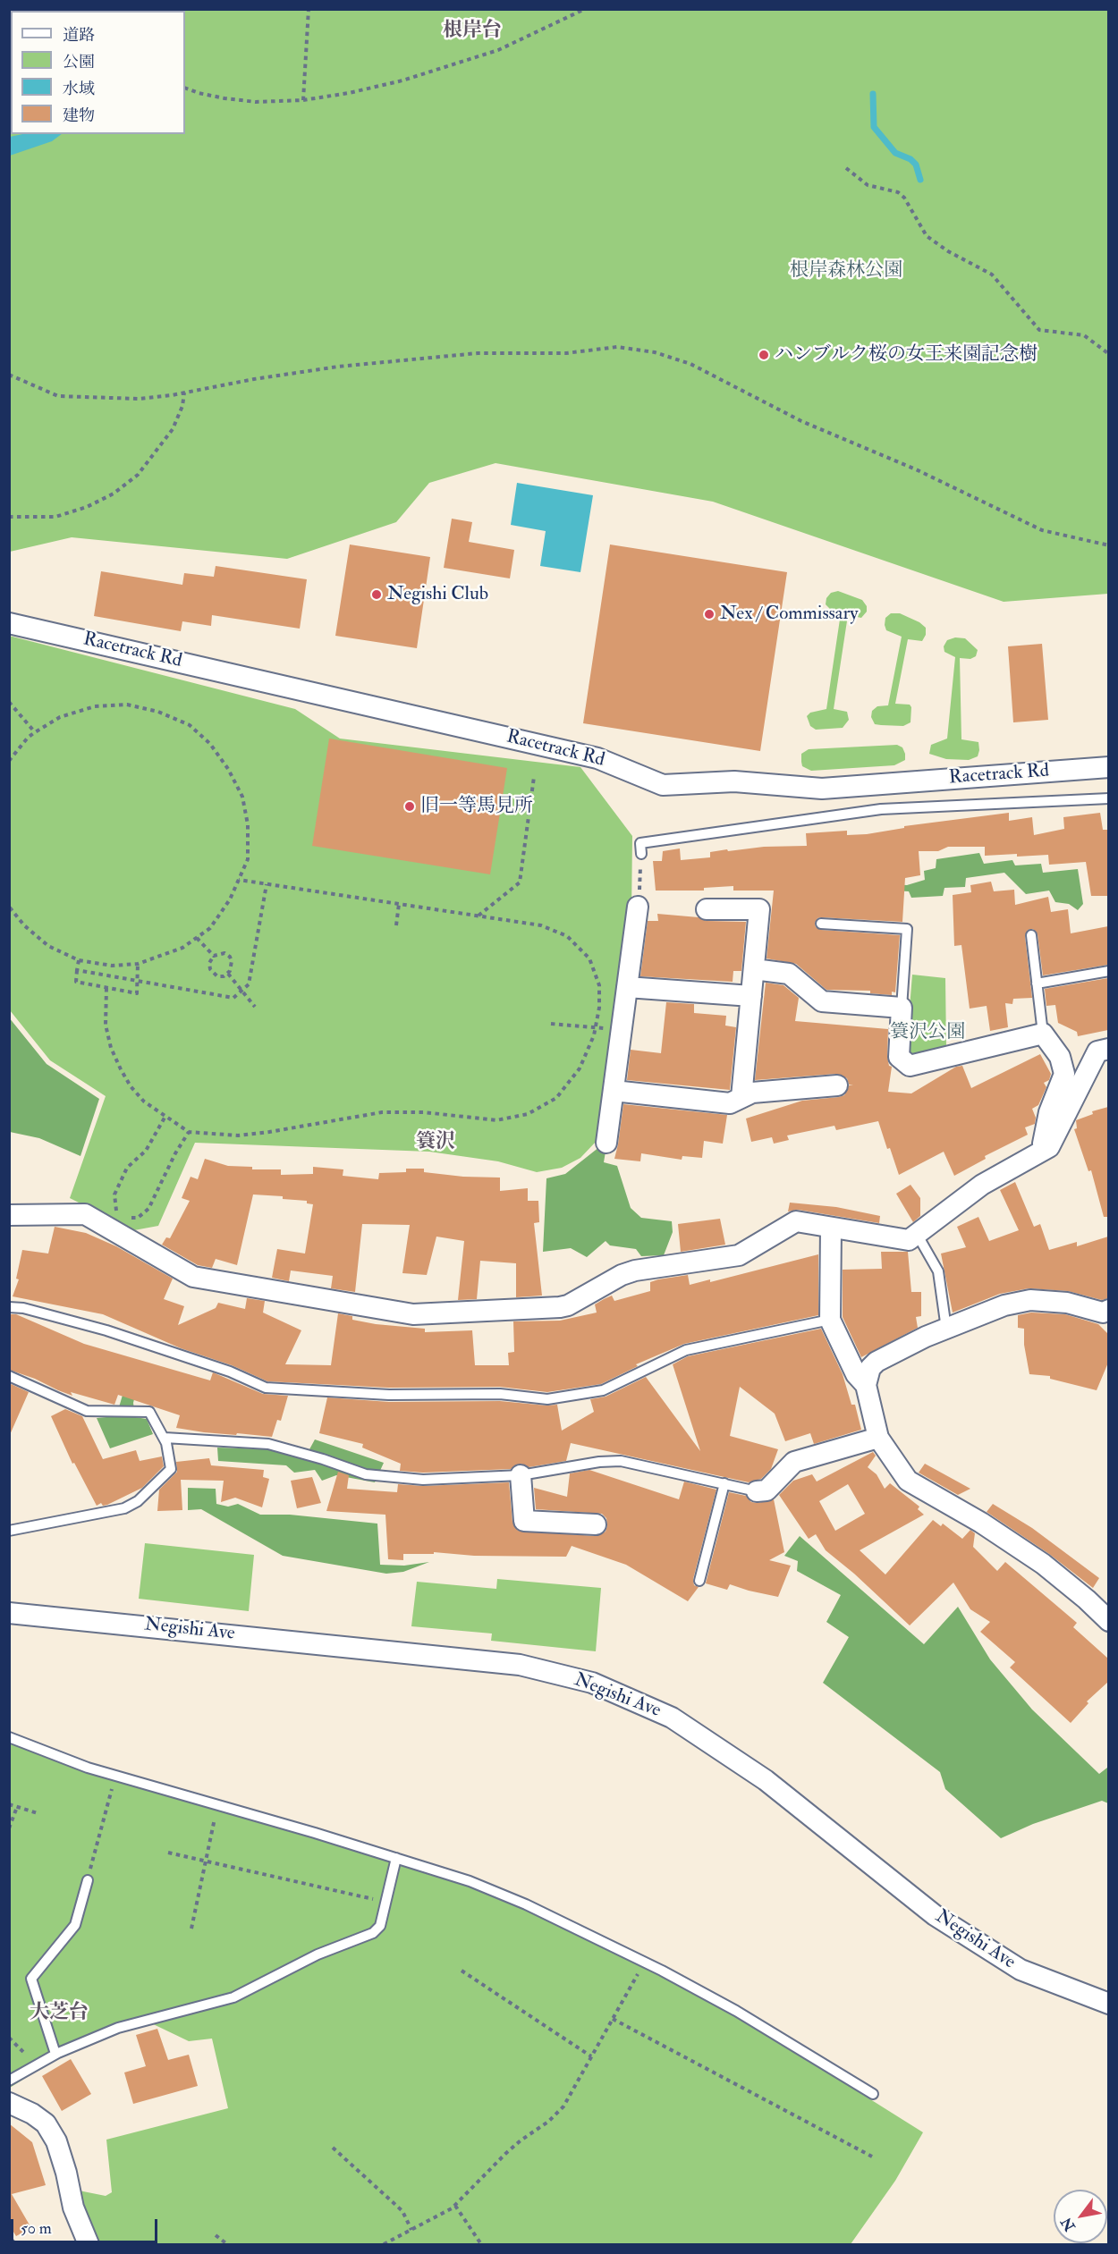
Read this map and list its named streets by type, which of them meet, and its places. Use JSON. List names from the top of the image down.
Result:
{
  "streets": {
    "street": ["Racetrack Rd", "Negishi Ave"]
  },
  "districts": ["根岸台", "簑沢", "大芝台"],
  "parks": ["根岸森林公園", "簑沢公園"],
  "places": [
    "ハンブルク桜の女王来園記念樹",
    "Negishi Club",
    "Nex / Commissary",
    "旧一等馬見所"
  ],
  "legend": [
    "道路",
    "公園",
    "水域",
    "建物"
  ],
  "scale_bar": "50 m",
  "north": "bottom left"
}
